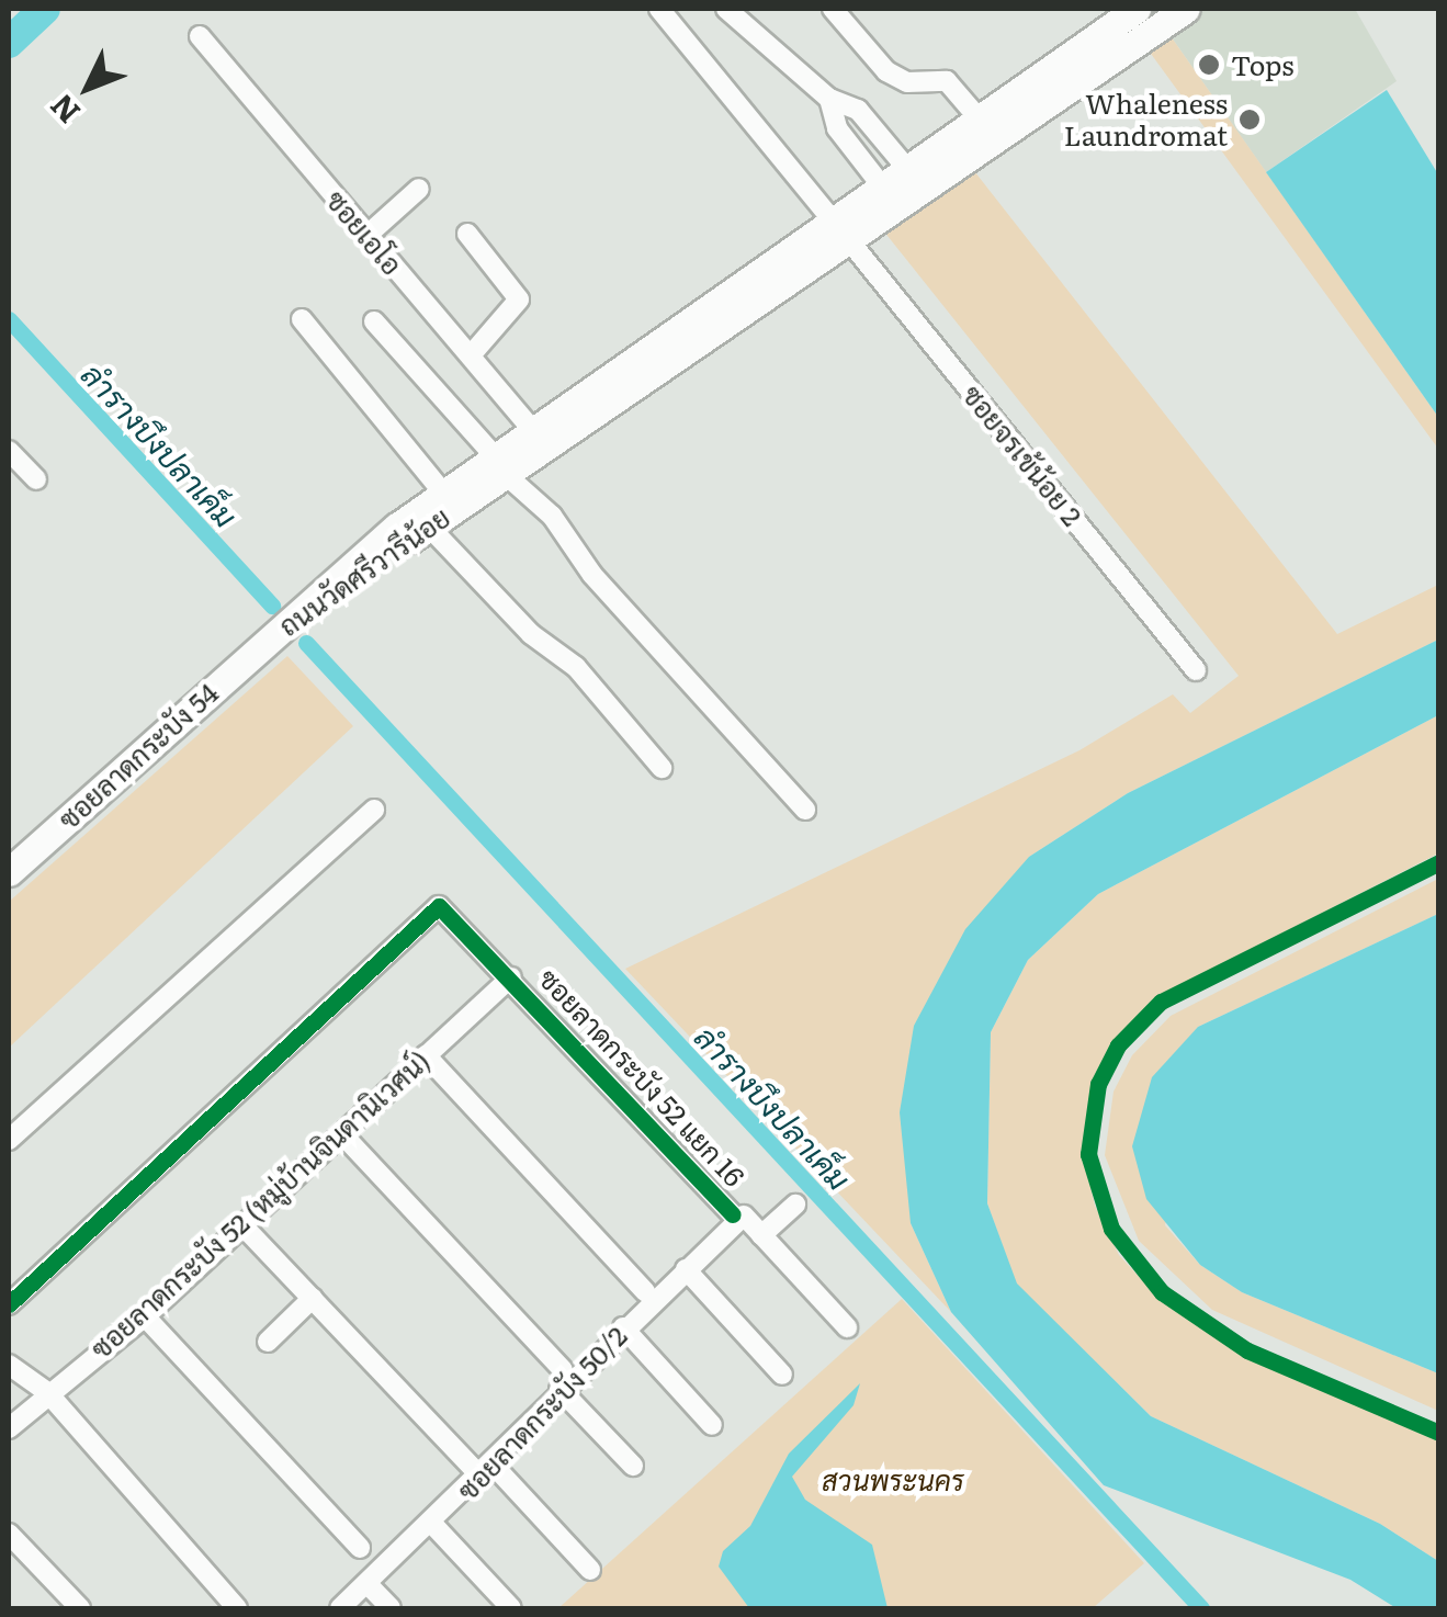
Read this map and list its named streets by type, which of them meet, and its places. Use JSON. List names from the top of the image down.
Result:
{
  "streets": {
    "main road": ["ถนนวัดศรีวารีน้อย", "ซอยลาดกระบัง 54"],
    "street": [
      "ซอยเอโอ",
      "ซอยจรเข้น้อย 2",
      "ซอยลาดกระบัง 52 แยก 16",
      "ซอยลาดกระบัง 52 (หมู่บ้านจินดานิเวศน์)",
      "ซอยลาดกระบัง 50/2"
    ]
  },
  "crossings": [
    ["ซอยเอโอ", "ถนนวัดศรีวารีน้อย"],
    ["ซอยจรเข้น้อย 2", "ถนนวัดศรีวารีน้อย"],
    ["ถนนวัดศรีวารีน้อย", "ซอยลาดกระบัง 54"],
    ["ซอยลาดกระบัง 52 แยก 16", "ซอยลาดกระบัง 52 (หมู่บ้านจินดานิเวศน์)"],
    ["ซอยลาดกระบัง 52 แยก 16", "ซอยลาดกระบัง 50/2"]
  ],
  "water": ["ลำรางบึงปลาเค็ม"],
  "parks": ["สวนพระนคร"],
  "places": ["Tops", "Whaleness Laundromat"],
  "north": "bottom left"
}
